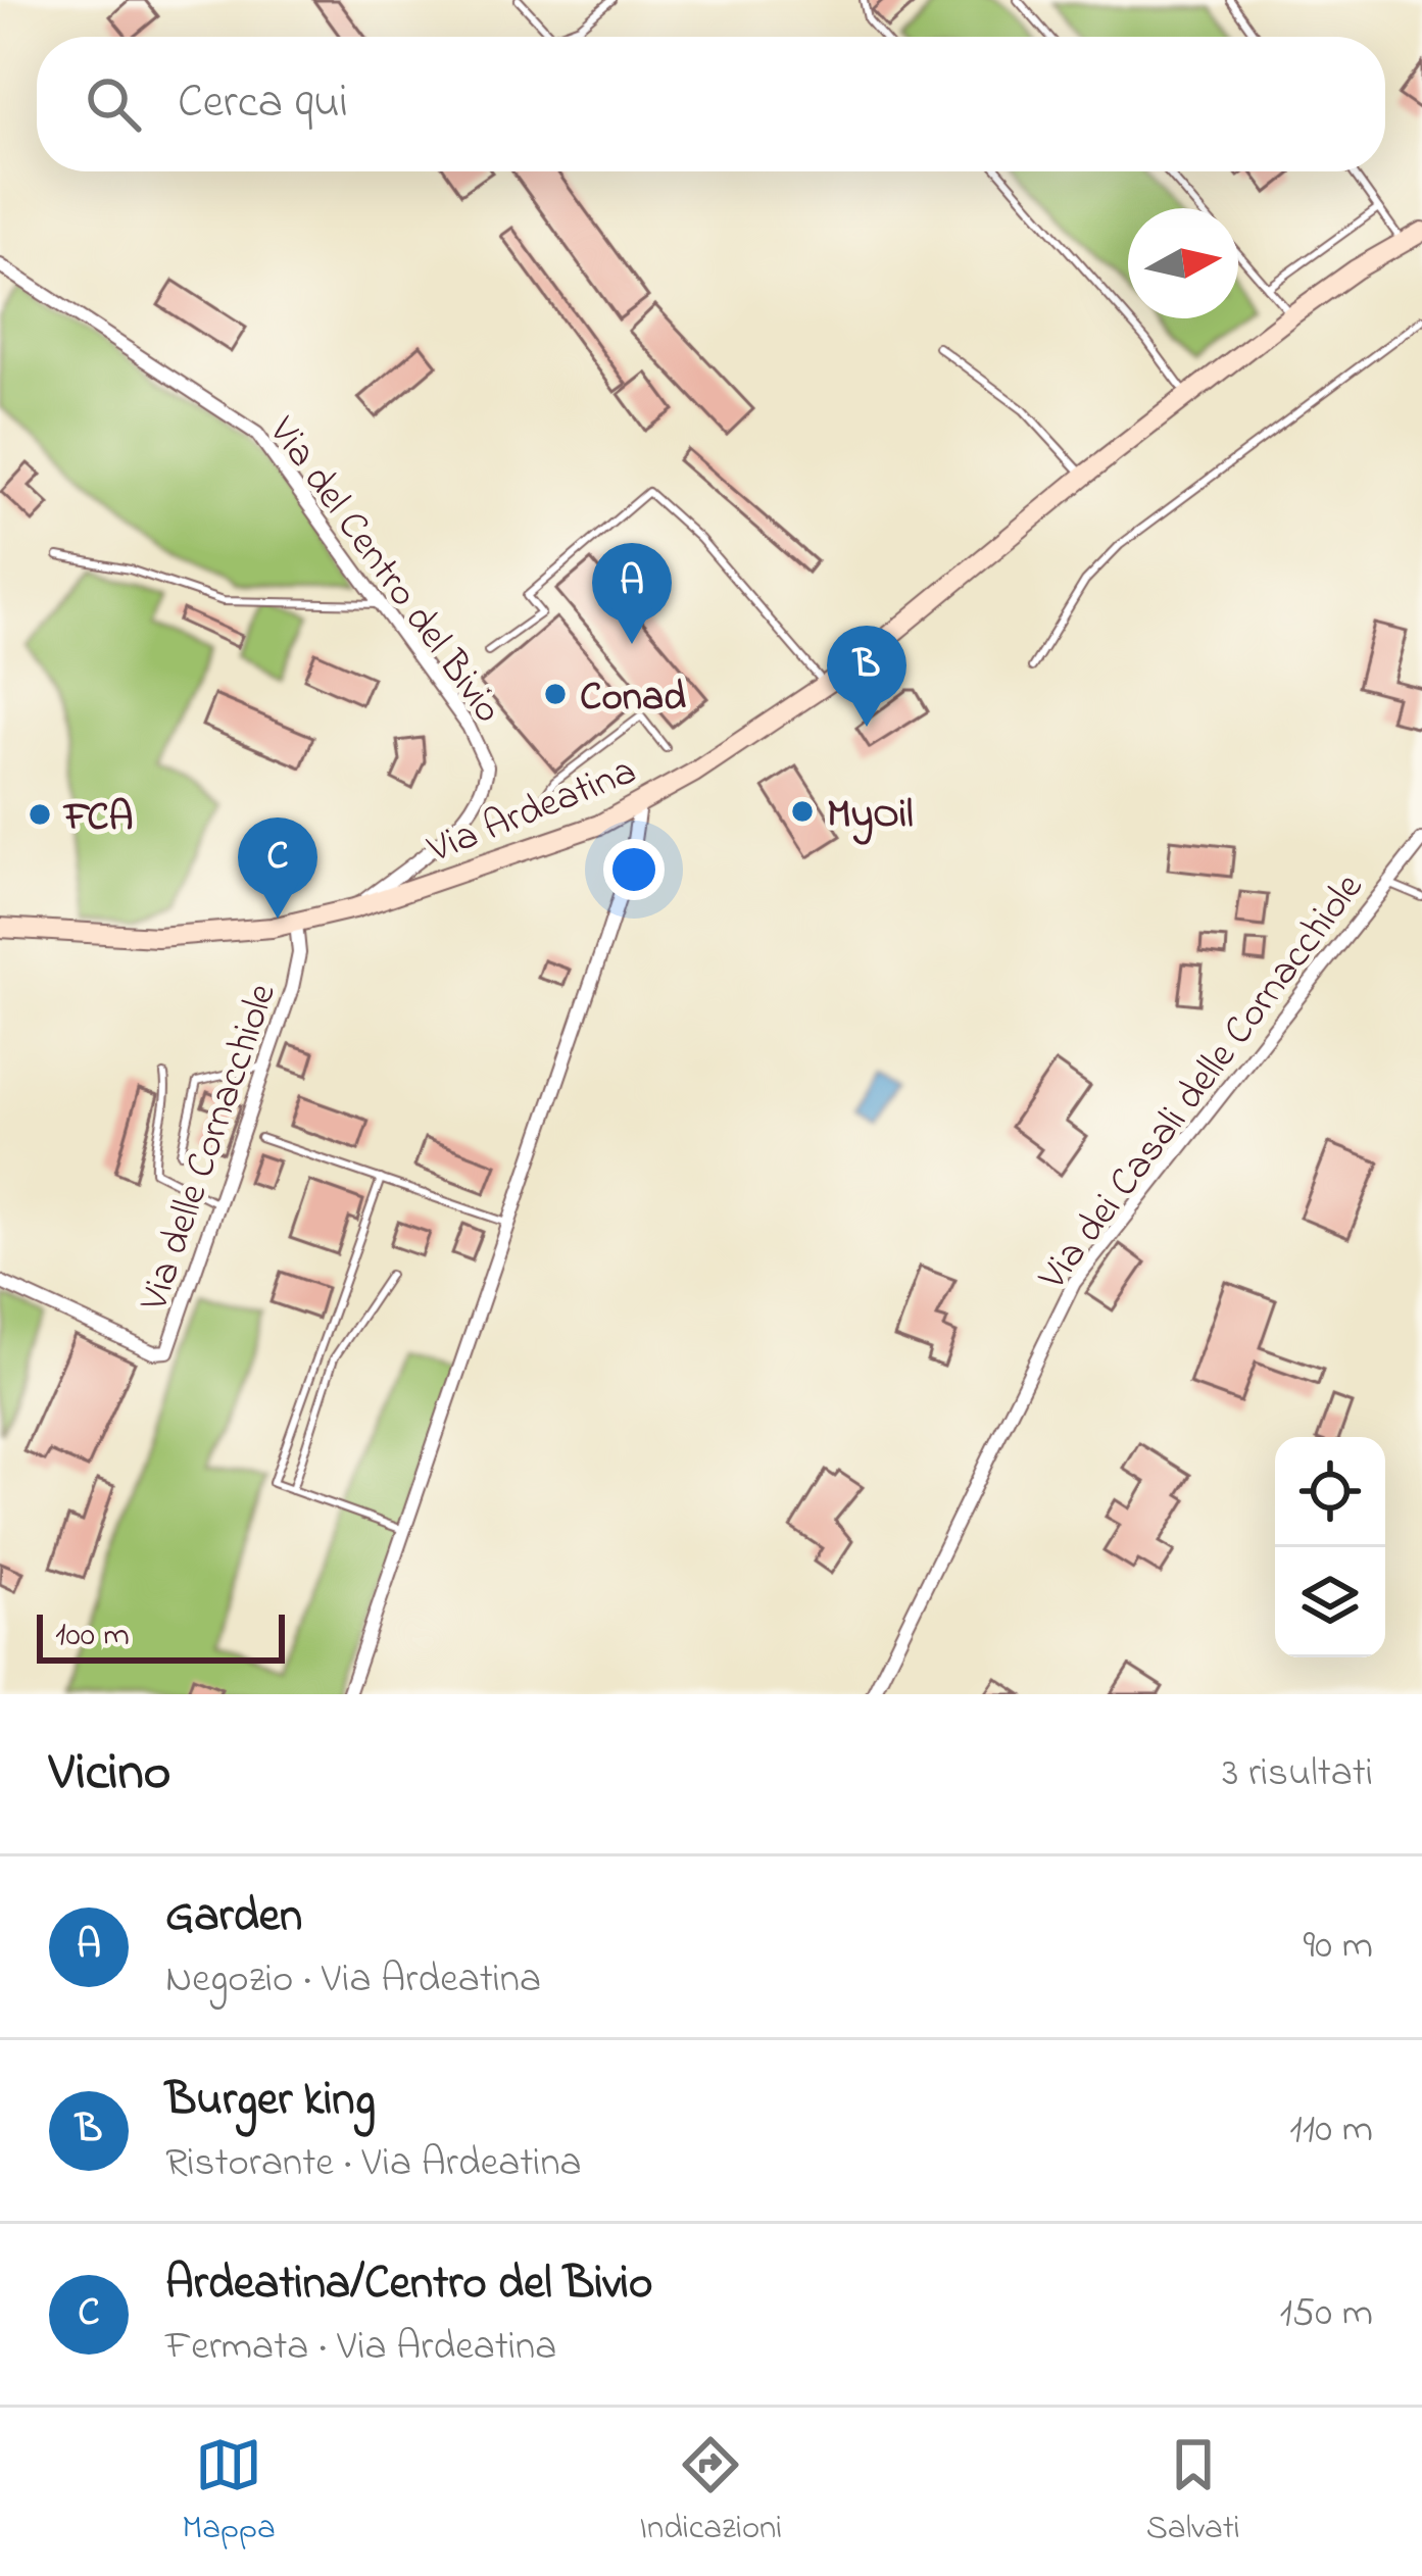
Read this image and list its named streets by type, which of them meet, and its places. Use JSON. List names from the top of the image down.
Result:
{
  "streets": {
    "main road": ["Via Ardeatina"],
    "street": ["Via del Centro del Bivio", "Via dei Casali delle Cornacchiole", "Via delle Cornacchiole"]
  },
  "crossings": [
    ["Via del Centro del Bivio", "Via Ardeatina"],
    ["Via Ardeatina", "Via delle Cornacchiole"]
  ],
  "places": ["Conad", "MyOil", "FCA"],
  "scale_bar": "100 m",
  "north": "right",
  "page": {
    "search": "Cerca qui",
    "pins": ["A", "B", "C"],
    "scale": "100 m",
    "heading": ["Vicino", "3 risultati"],
    "list": [
      {
        "mark": "A",
        "name": "Garden",
        "note": "Negozio · Via Ardeatina",
        "value": "90 m"
      },
      {
        "mark": "B",
        "name": "Burger king",
        "note": "Ristorante · Via Ardeatina",
        "value": "110 m"
      },
      {
        "mark": "C",
        "name": "Ardeatina/Centro del Bivio",
        "note": "Fermata · Via Ardeatina",
        "value": "150 m"
      }
    ],
    "nav": ["Mappa", "Indicazioni", "Salvati"]
  }
}
